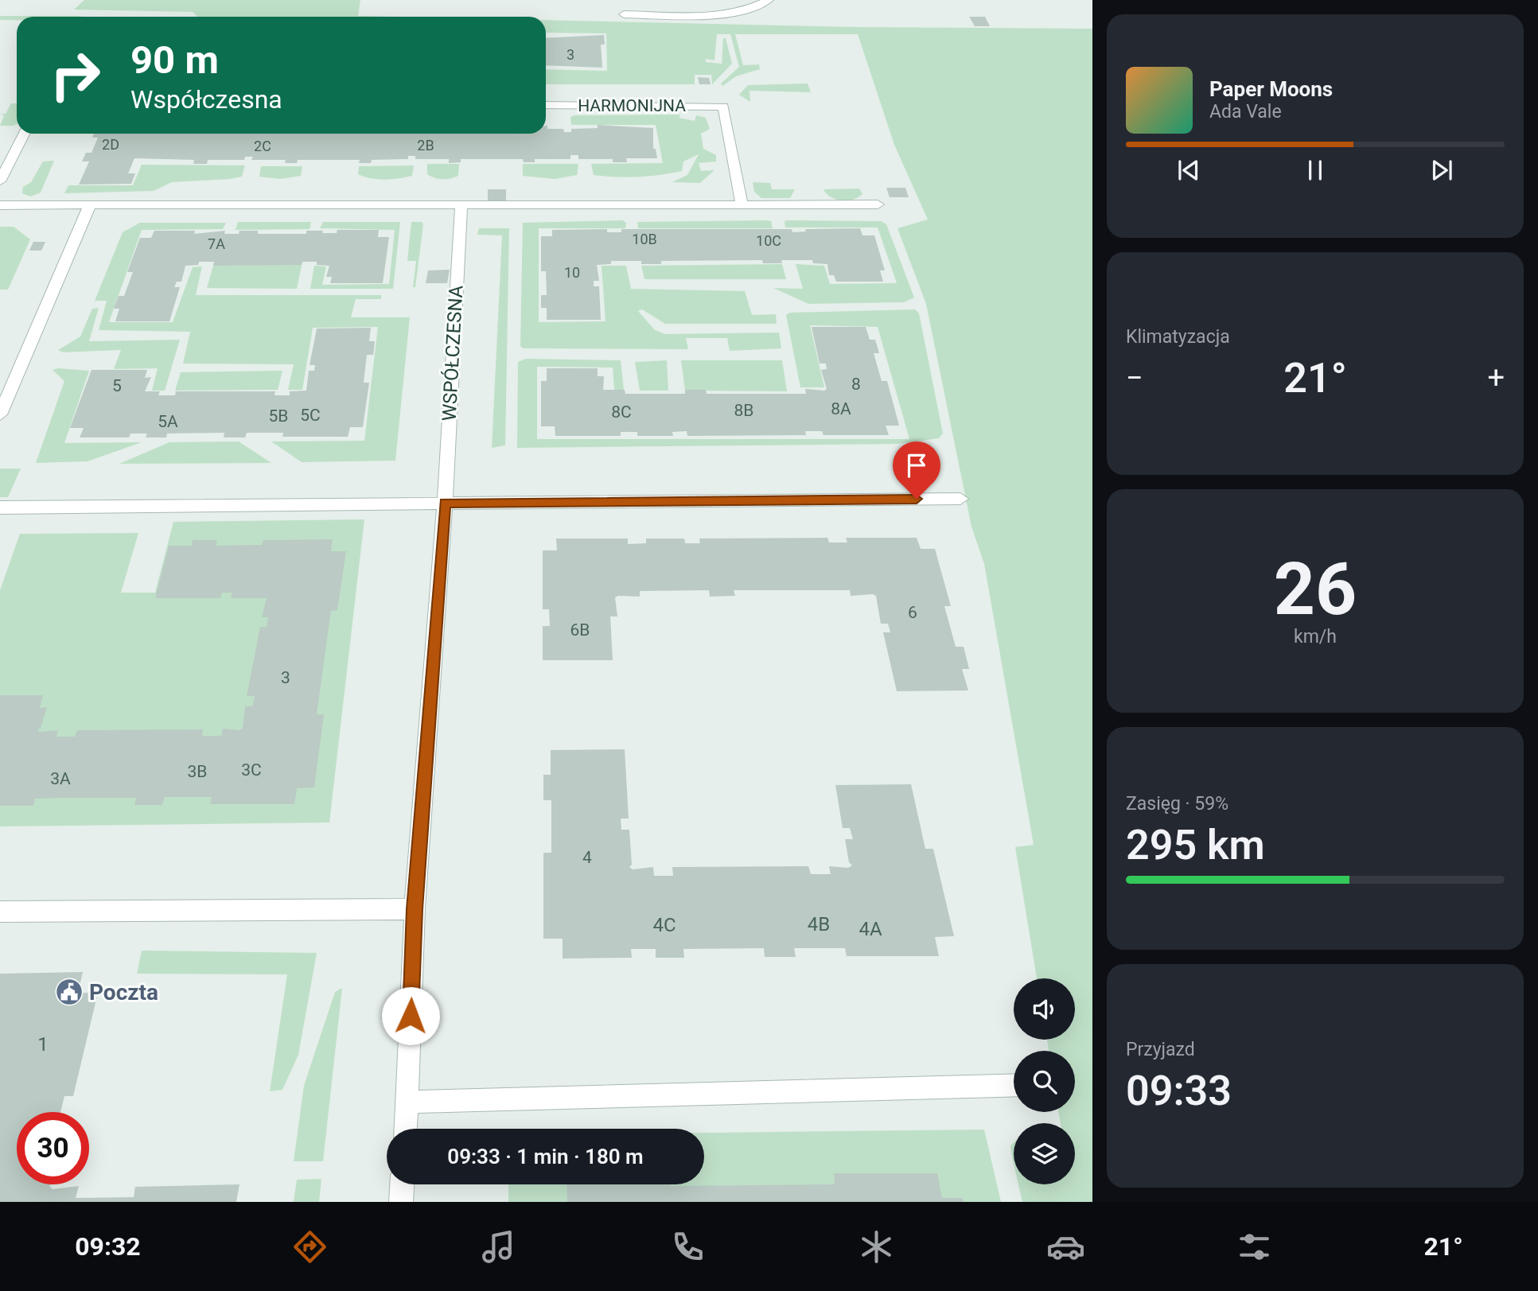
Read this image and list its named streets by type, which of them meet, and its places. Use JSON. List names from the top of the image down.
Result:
{
  "streets": {
    "street": ["HARMONIJNA", "WSPÓŁCZESNA"]
  },
  "places": {
    "public building": ["Poczta"]
  },
  "house_numbers": [
    "3",
    "2D",
    "2B",
    "2C",
    "10B",
    "10C",
    "7A",
    "10",
    "8",
    "5",
    "8A",
    "8B",
    "8C",
    "5C",
    "5B",
    "5A",
    "6",
    "6B",
    "3",
    "3C",
    "3B",
    "3A",
    "4",
    "4B",
    "4C",
    "4A",
    "1"
  ],
  "page": {
    "turn": ["90 m", "Współczesna"],
    "song": ["Paper Moons", "Ada Vale"],
    "tile": [
      "Klimatyzacja",
      ["26", "km/h"],
      ["Zasięg · 59%", "295 km"],
      ["Przyjazd", "09:33"]
    ],
    "heat": ["−", "21°", "+"],
    "limit": "30",
    "trip": "09:33 · 1 min · 180 m",
    "tabs": ["09:32", "21°"]
  }
}
